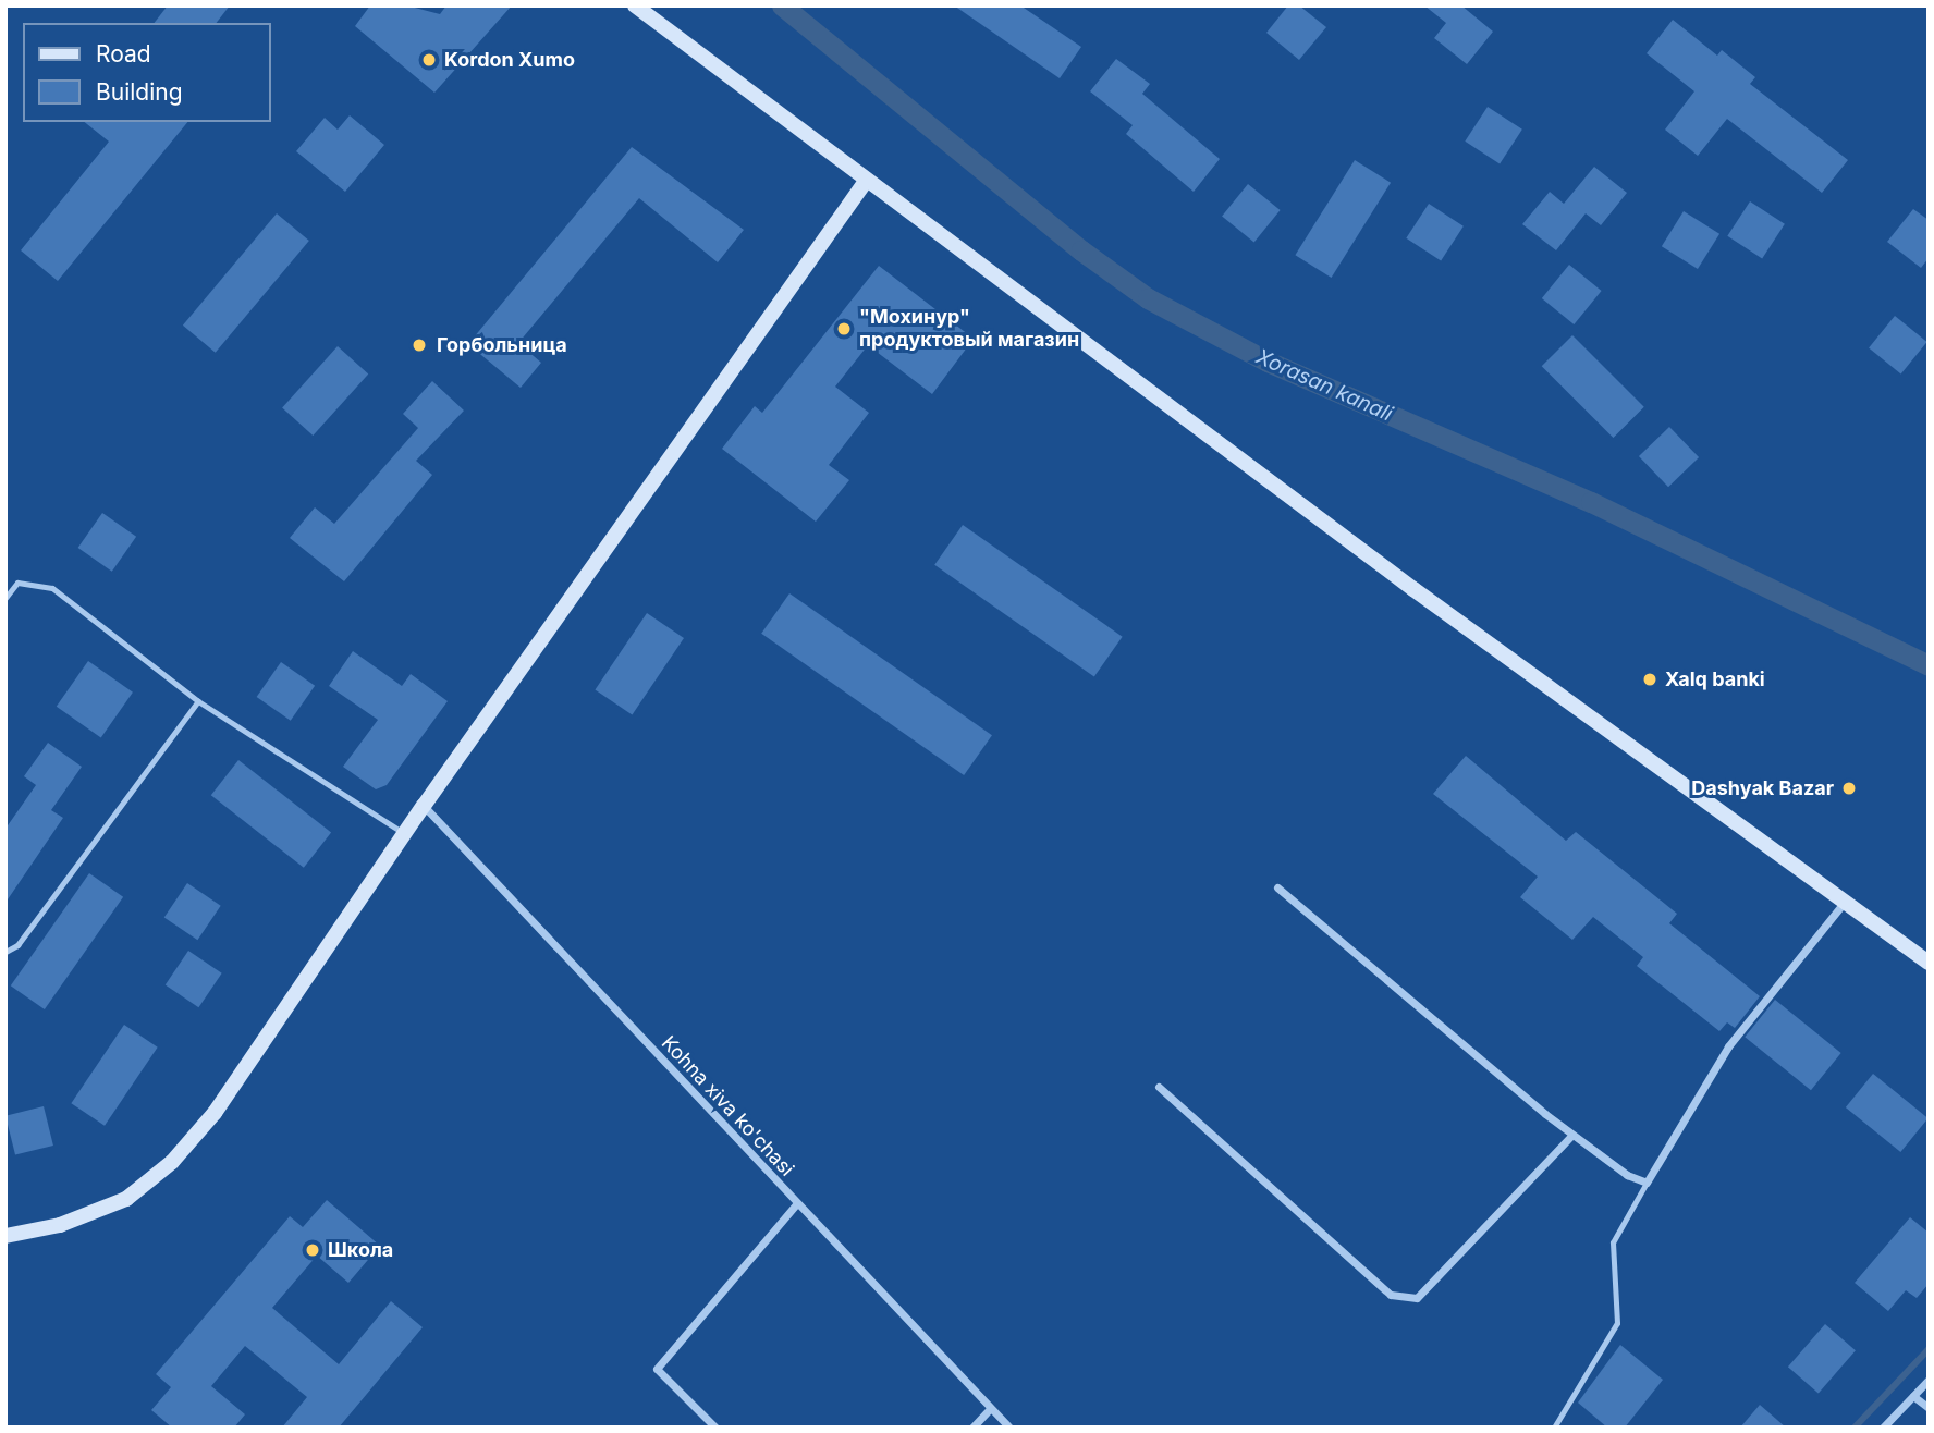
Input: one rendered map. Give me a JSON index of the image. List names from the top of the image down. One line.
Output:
{"streets":{"street":["Kohna xiva ko'chasi"]},"water":["Xorasan kanali"],"places":["Kordon Xumo","\"Мохинур\" продуктовый магазин","Горбольница","Xalq banki","Dashyak Bazar","Школа"],"legend":["Road","Building"]}
